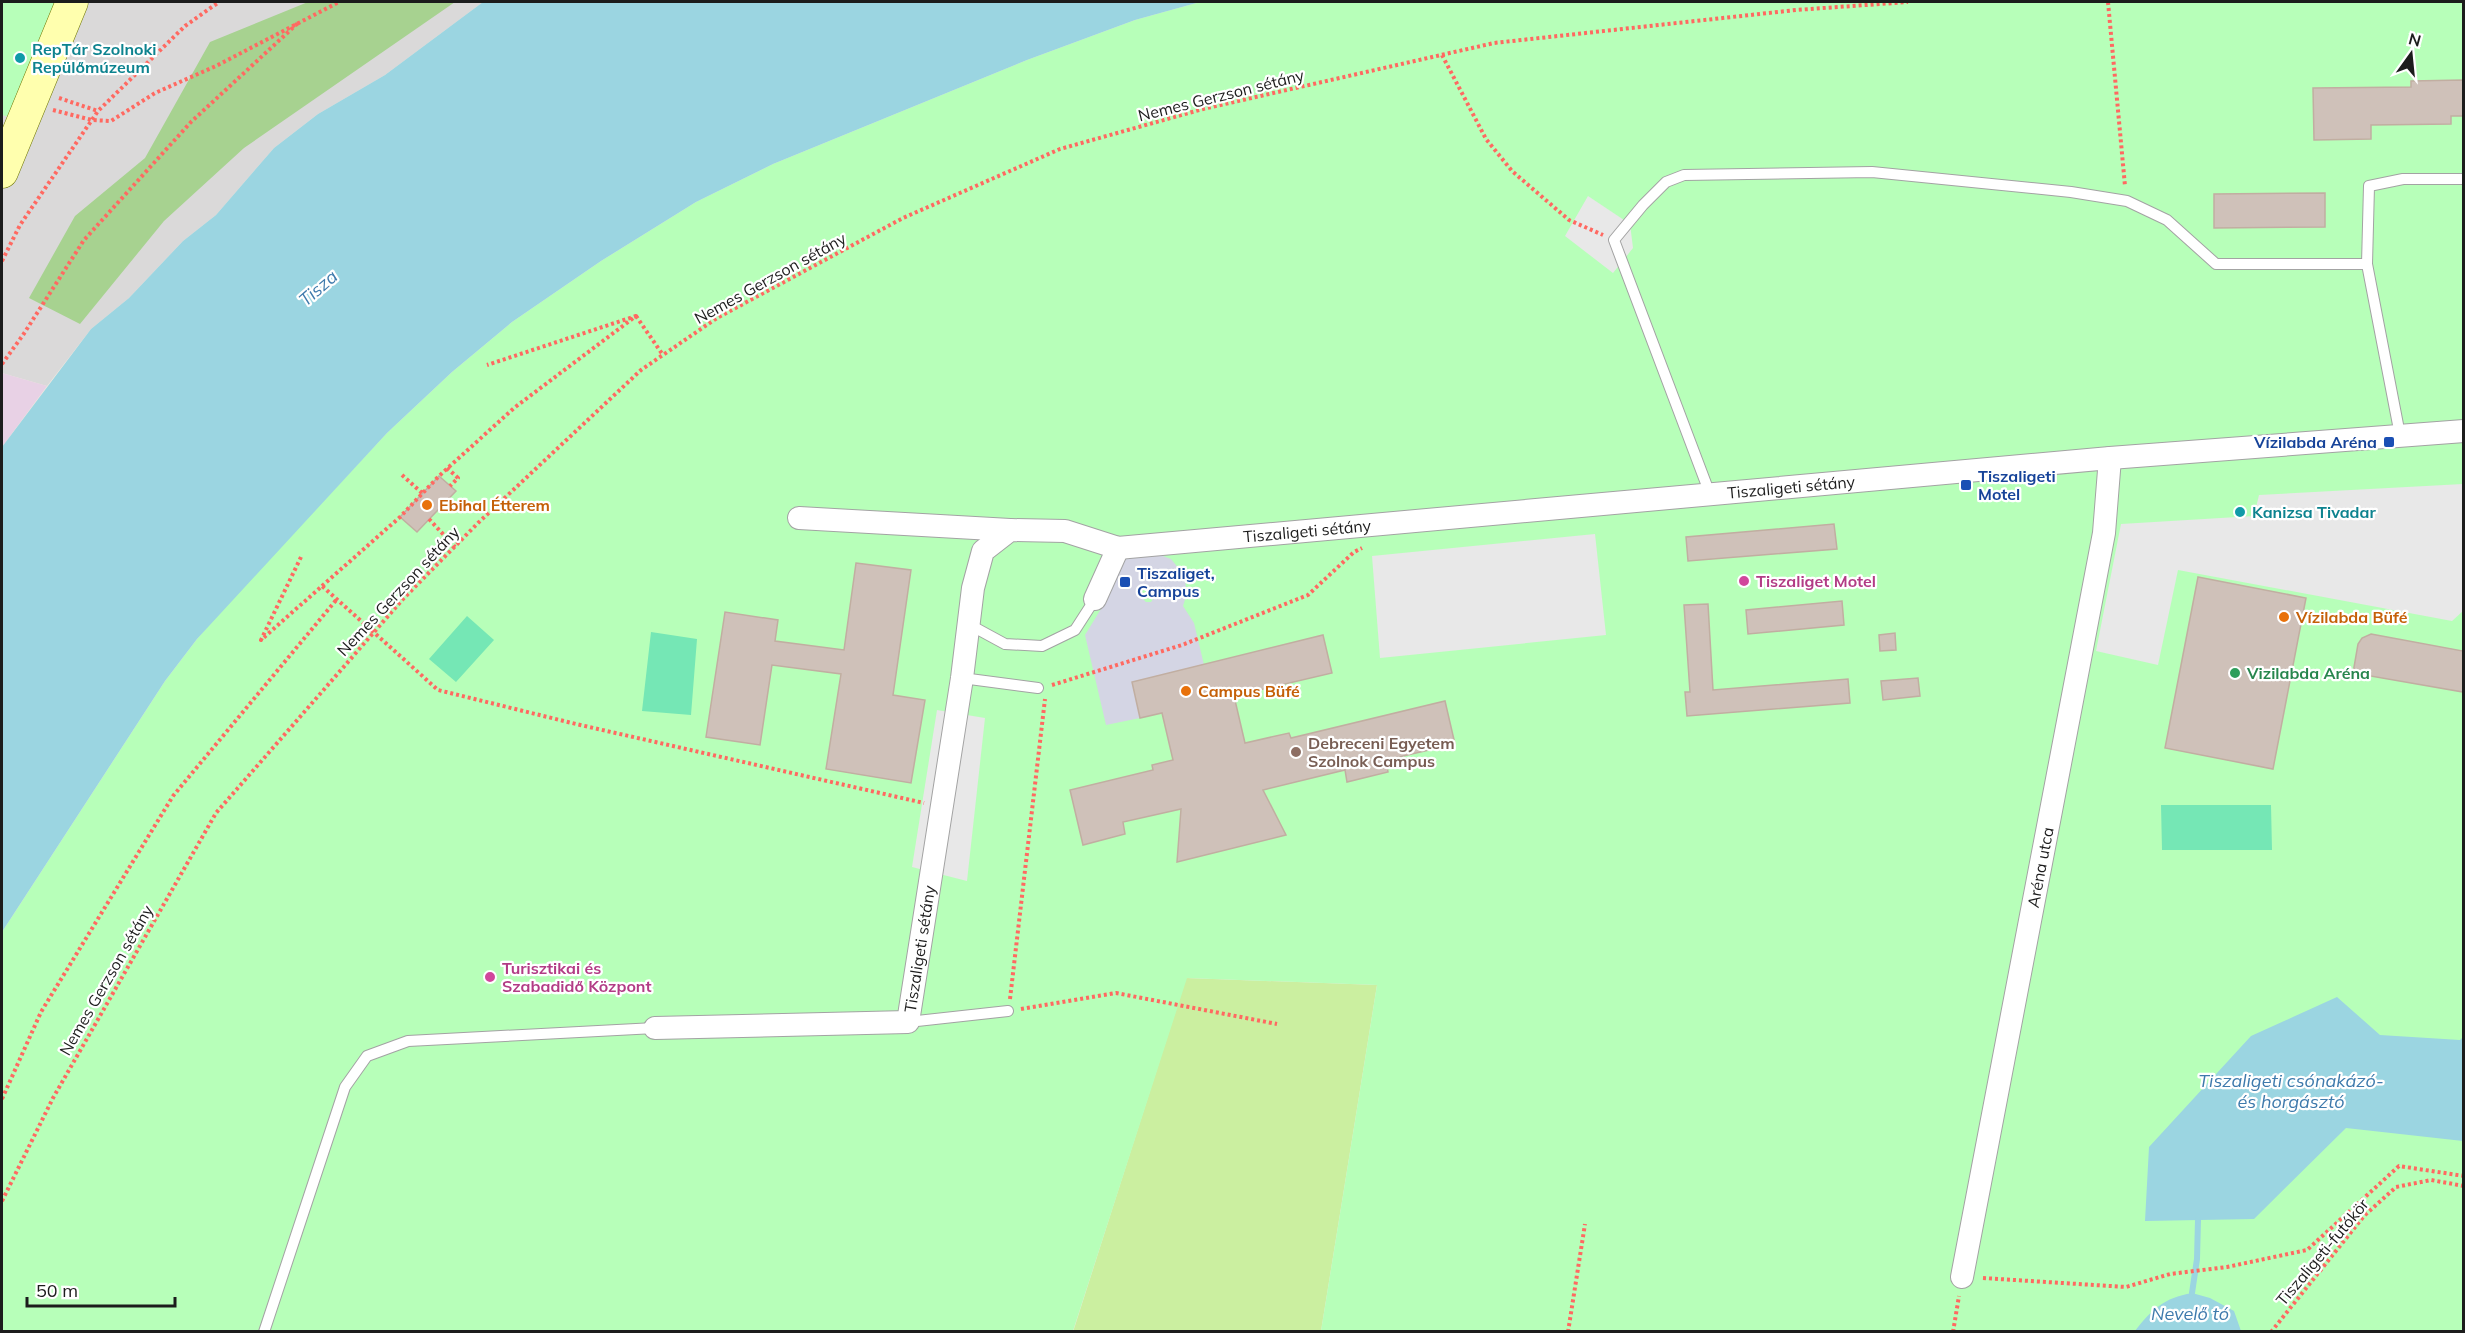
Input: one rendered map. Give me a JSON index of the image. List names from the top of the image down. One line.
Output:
{"streets":{"street":["Tiszaligeti sétány","Aréna utca"],"path":["Nemes Gerzson sétány","Tiszaligeti-futókör"]},"crossings":[["Tiszaligeti sétány","Aréna utca"]],"water":["Tisza","Tiszaligeti csónakázó- és horgásztó","Nevelő tó"],"places":{"other":["RepTár Szolnoki Repülőmúzeum","Ebihal Étterem","Kanizsa Tivadar","Tiszaliget Motel","Vízilabda Büfé","Vizilabda Aréna","Campus Büfé","Debreceni Egyetem Szolnok Campus","Turisztikai és Szabadidő Központ"],"transit":["Vízilabda Aréna","Tiszaligeti Motel","Tiszaliget, Campus"]},"scale_bar":"50 m","north":"top"}
